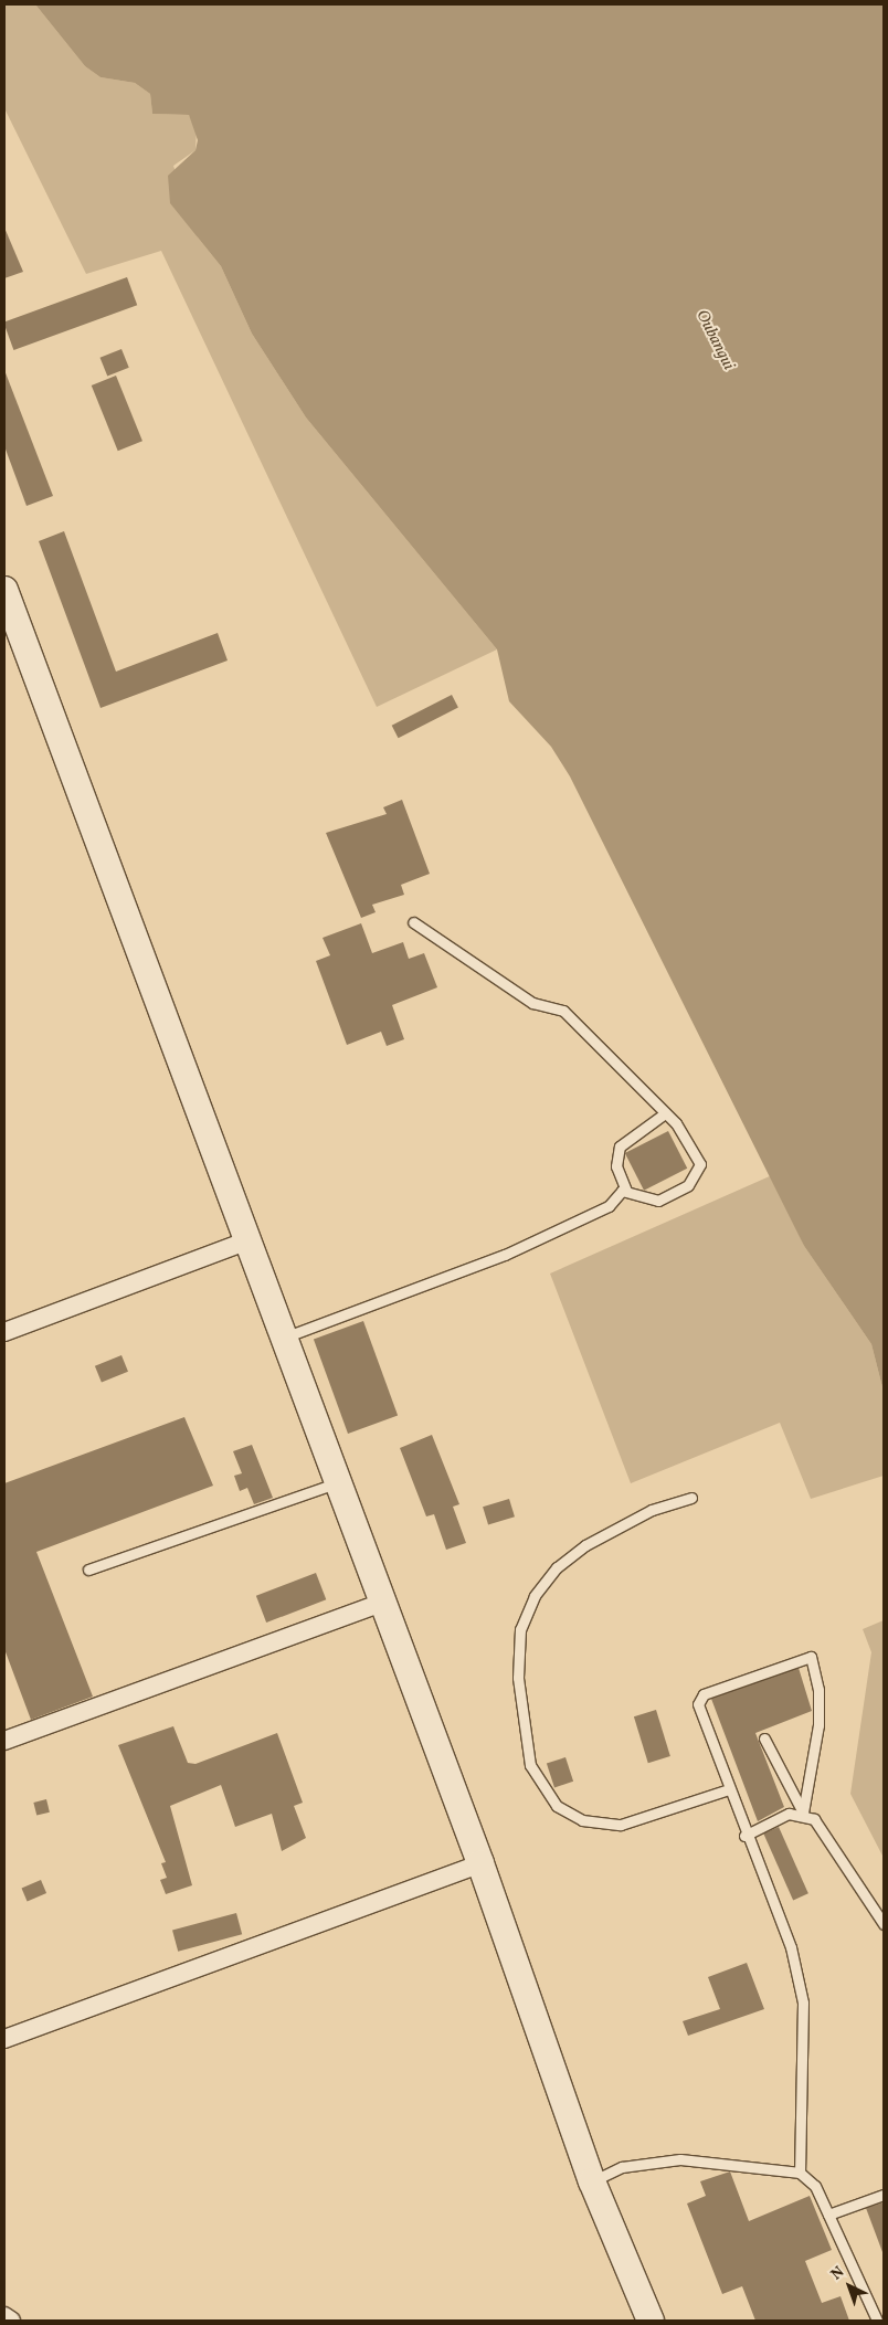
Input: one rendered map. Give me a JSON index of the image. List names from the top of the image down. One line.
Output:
{"water":["Oubangui"],"north":"top left"}
